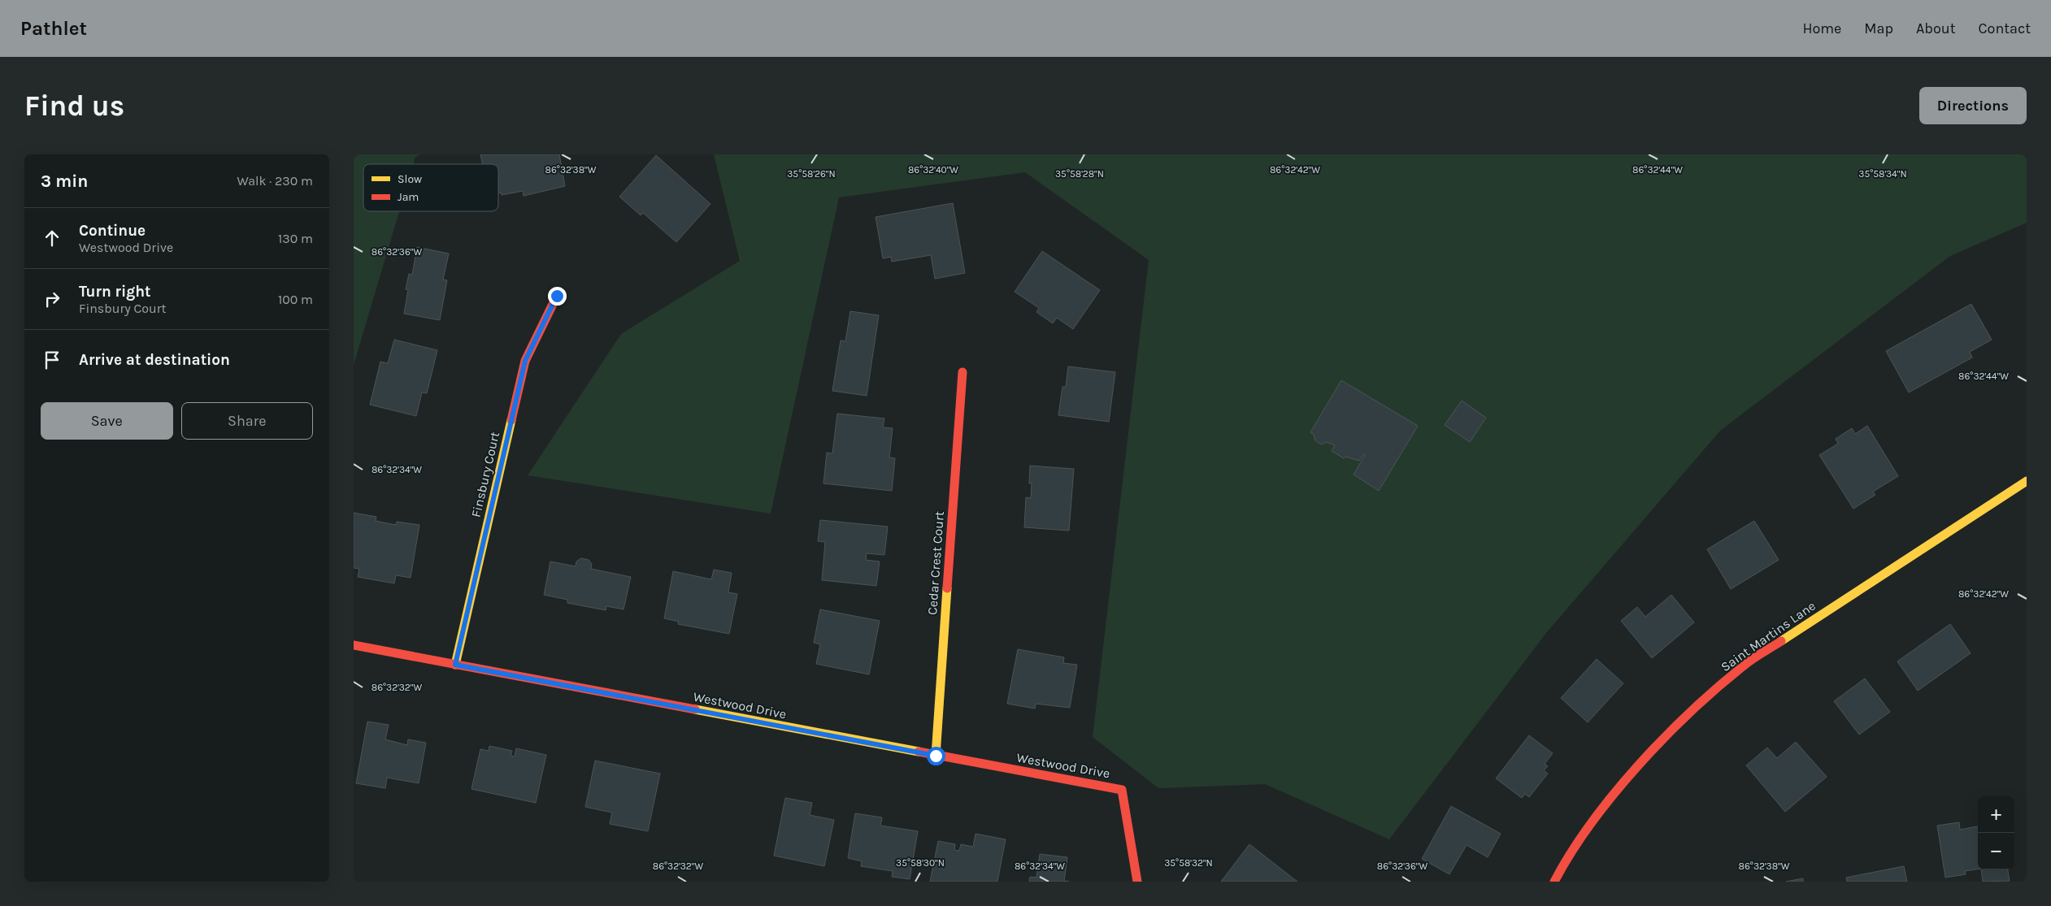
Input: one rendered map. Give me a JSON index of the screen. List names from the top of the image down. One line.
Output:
{"streets":{"street":["Finsbury Court","Cedar Crest Court","Saint Martins Lane","Westwood Drive"]},"crossings":[["Finsbury Court","Westwood Drive"],["Cedar Crest Court","Westwood Drive"]],"legend":["Slow","Jam"],"page":{"header":"Pathlet","nav":["Home","Map","About","Contact"],"buttons":["Directions",["Save","Share"]],"title":"Find us","heading":["3 min","Walk · 230 m"],"list":[["Continue","Westwood Drive","130 m"],["Turn right","Finsbury Court","100 m"],"Arrive at destination"],"map_buttons":["+","−"]},"coordinates":["86°32'38\"W","86°32'42\"W","86°32'40\"W","86°32'44\"W","35°58'26\"N","35°58'28\"N","35°58'34\"N","86°32'36\"W","86°32'34\"W","86°32'32\"W","35°58'30\"N","35°58'32\"N"]}
